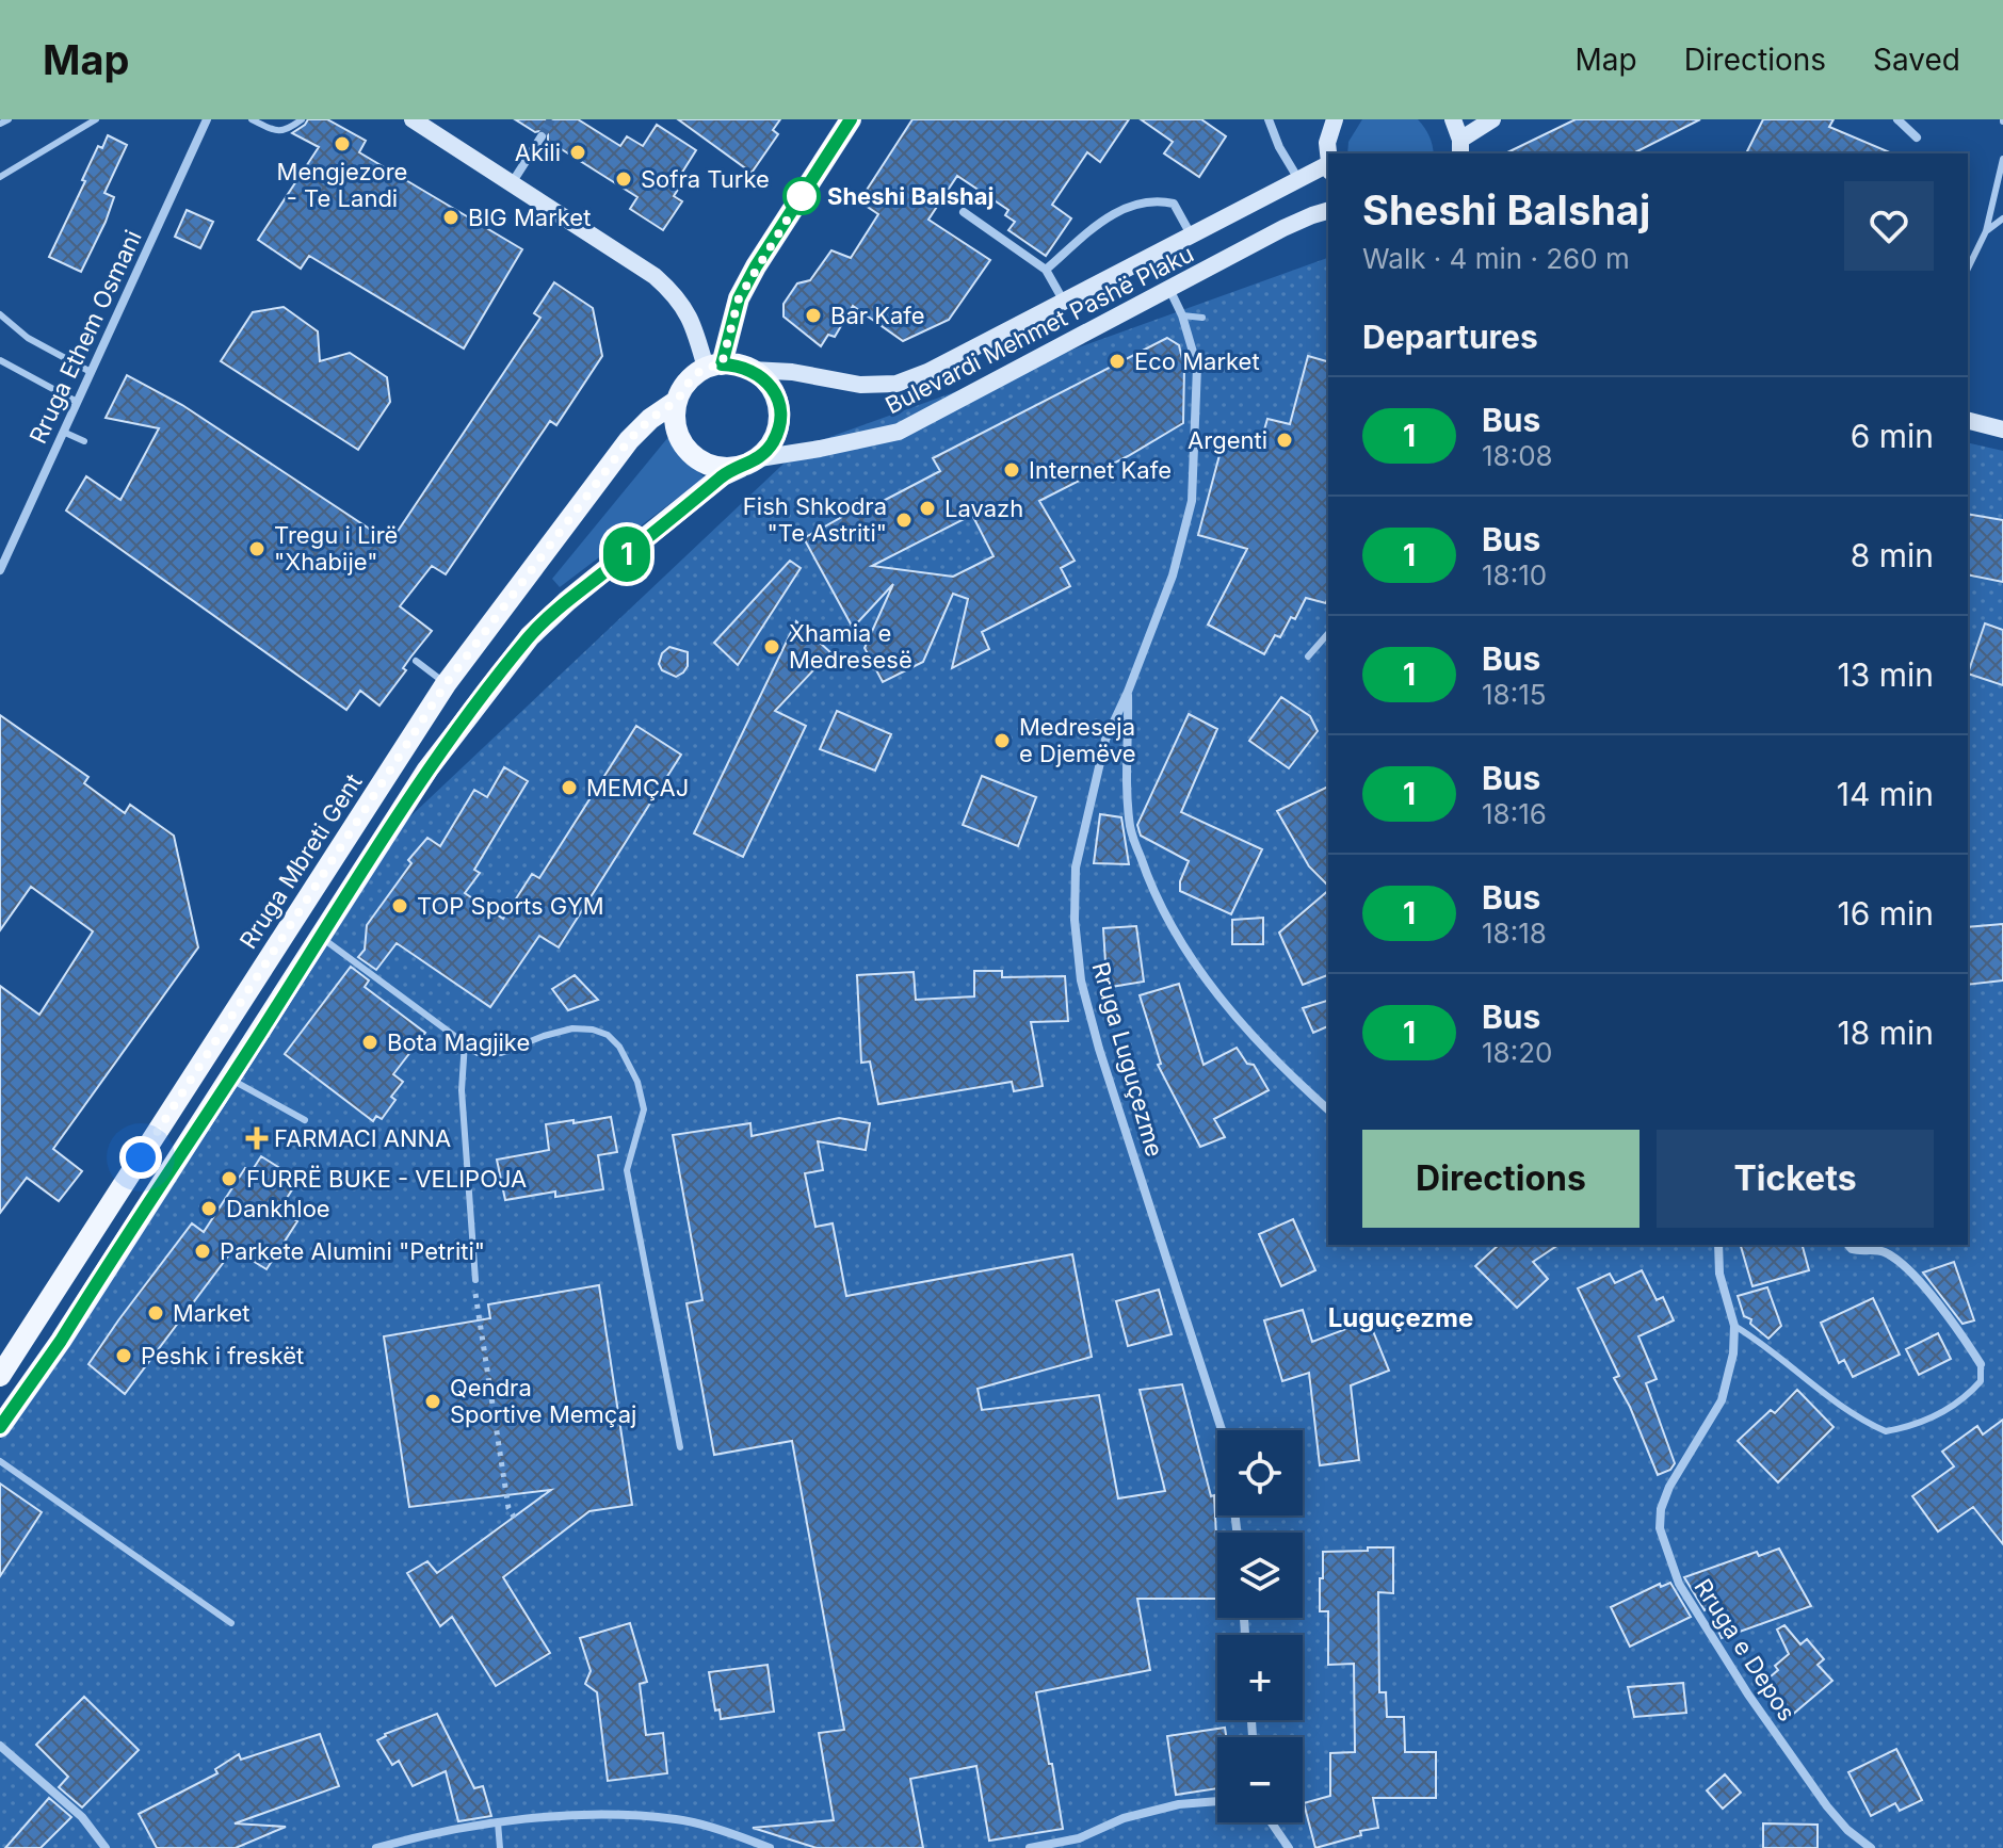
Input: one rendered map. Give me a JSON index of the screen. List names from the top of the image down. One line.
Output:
{"streets":{"main road":["Bulevardi Mehmet Pashë Plaku","Rruga Mbreti Gent"],"street":["Rruga Ethem Osmani","Rruga Luguçezme","Rruga e Depos"]},"crossings":[["Bulevardi Mehmet Pashë Plaku","Rruga Mbreti Gent"],["Bulevardi Mehmet Pashë Plaku","Rruga Luguçezme"]],"districts":["Luguçezme"],"places":{"other":["Mengjezore - Te Landi","Akili","Sofra Turke","Sheshi Balshaj","BIG Market","Bar Kafe","Eco Market","Argenti","Internet Kafe","Lavazh","Fish Shkodra \"Te Astriti\"","Tregu i Lirë \"Xhabije\"","Xhamia e Medresesë","Medreseja e Djemëve","MEMÇAJ","TOP Sports GYM","Bota Magjike","FURRË BUKE - VELIPOJA","Dankhloe","Parkete Alumini \"Petriti\"","Market","Peshk i freskët","Qendra Sportive Memçaj"],"health":["FARMACI ANNA"]},"lines":["bus line 1"],"page":{"header":"Map","nav":["Map","Directions","Saved"],"on_map":"1","heading":[["Sheshi Balshaj","Walk · 4 min · 260 m"],"Departures"],"list":[{"mark":"1","name":"Bus","note":"18:08","value":"6 min"},{"mark":"1","name":"Bus","note":"18:10","value":"8 min"},{"mark":"1","name":"Bus","note":"18:15","value":"13 min"},{"mark":"1","name":"Bus","note":"18:16","value":"14 min"},{"mark":"1","name":"Bus","note":"18:18","value":"16 min"},{"mark":"1","name":"Bus","note":"18:20","value":"18 min"}],"buttons":["Directions","Tickets"],"map_buttons":["+","−"]}}
